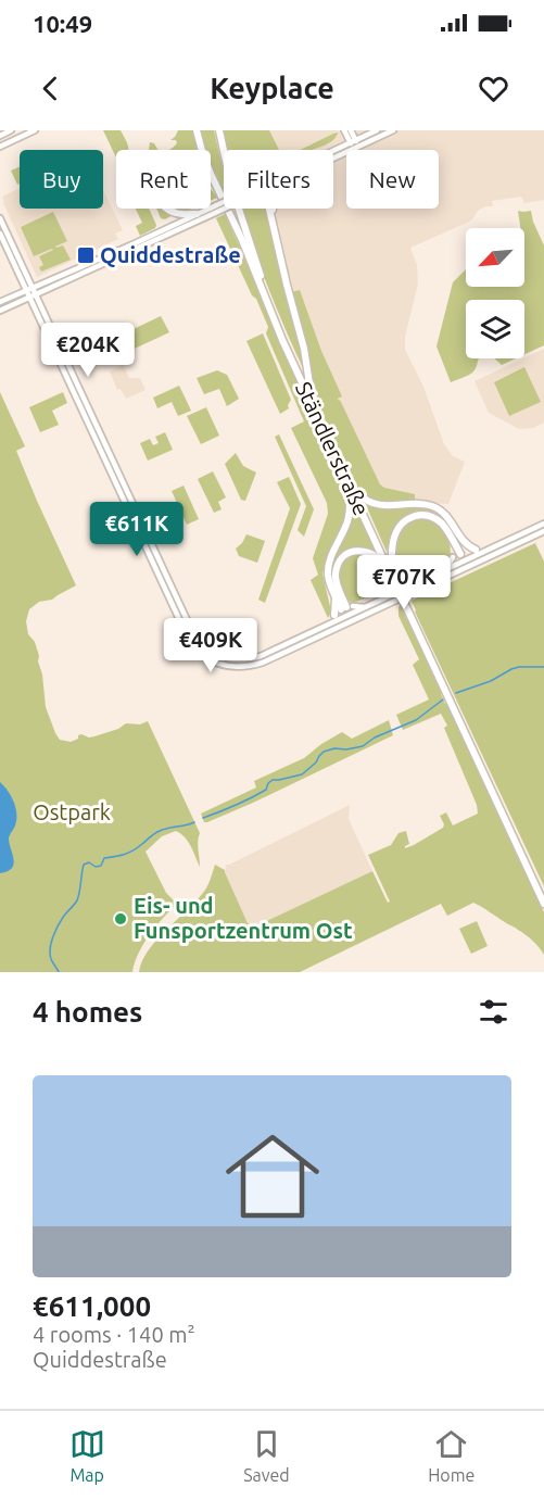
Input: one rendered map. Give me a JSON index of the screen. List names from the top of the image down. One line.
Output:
{"streets":{"highway":["Ständlerstraße"]},"parks":["Ostpark"],"places":{"transit":["Quiddestraße"],"other":["Eis- und Funsportzentrum Ost"]},"north":"bottom left","page":{"status":"10:49","header":"Keyplace","chip":["Buy","Rent","Filters","New"],"price":["€204K","€611K","€707K","€409K"],"heading":"4 homes","list":[{"name":"€611,000","note":"4 rooms · 140 m² · Quiddestraße"}],"tabs":["Map","Saved","Home"]}}
